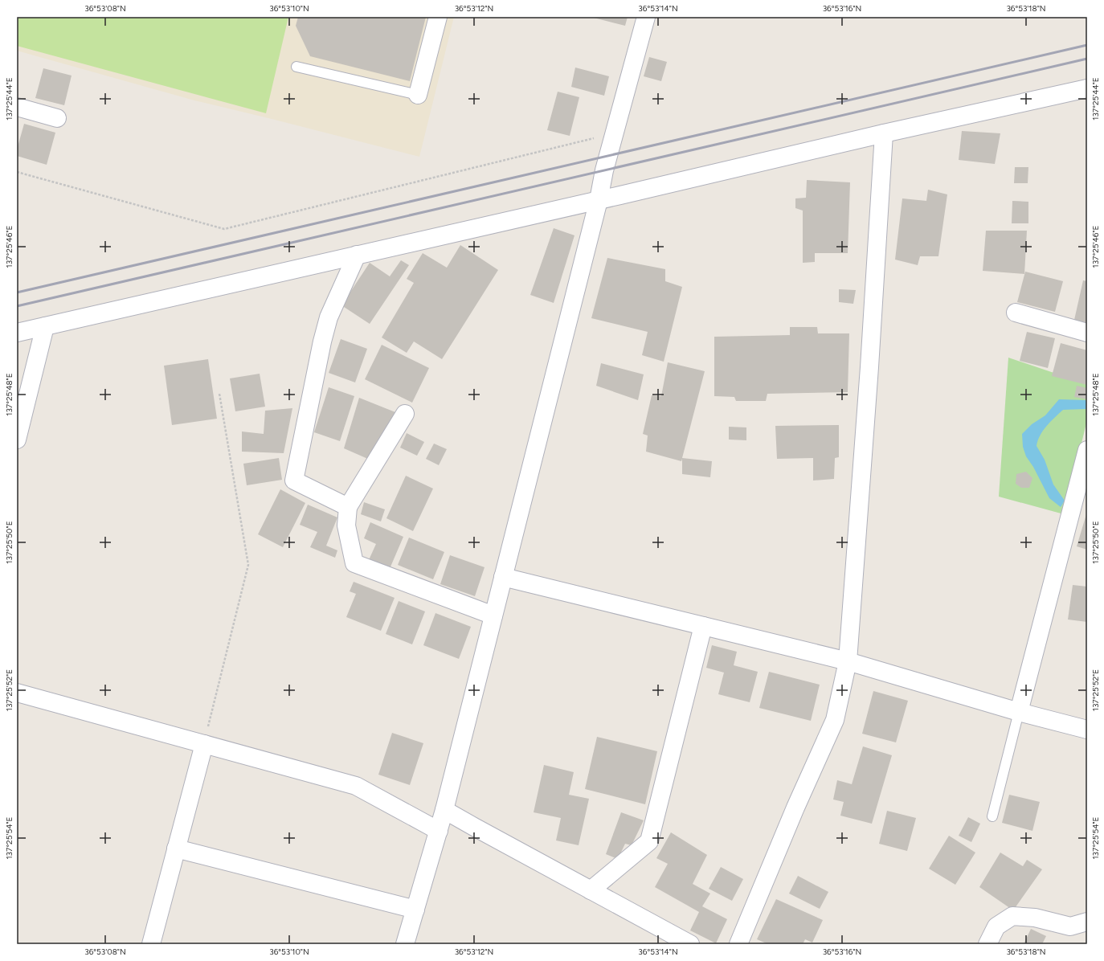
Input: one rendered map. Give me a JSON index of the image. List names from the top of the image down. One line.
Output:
{"coordinates":["36°53'08\"N","36°53'10\"N","36°53'12\"N","36°53'14\"N","36°53'16\"N","36°53'18\"N","137°25'44\"E","137°25'46\"E","137°25'48\"E","137°25'50\"E","137°25'52\"E","137°25'54\"E"]}
